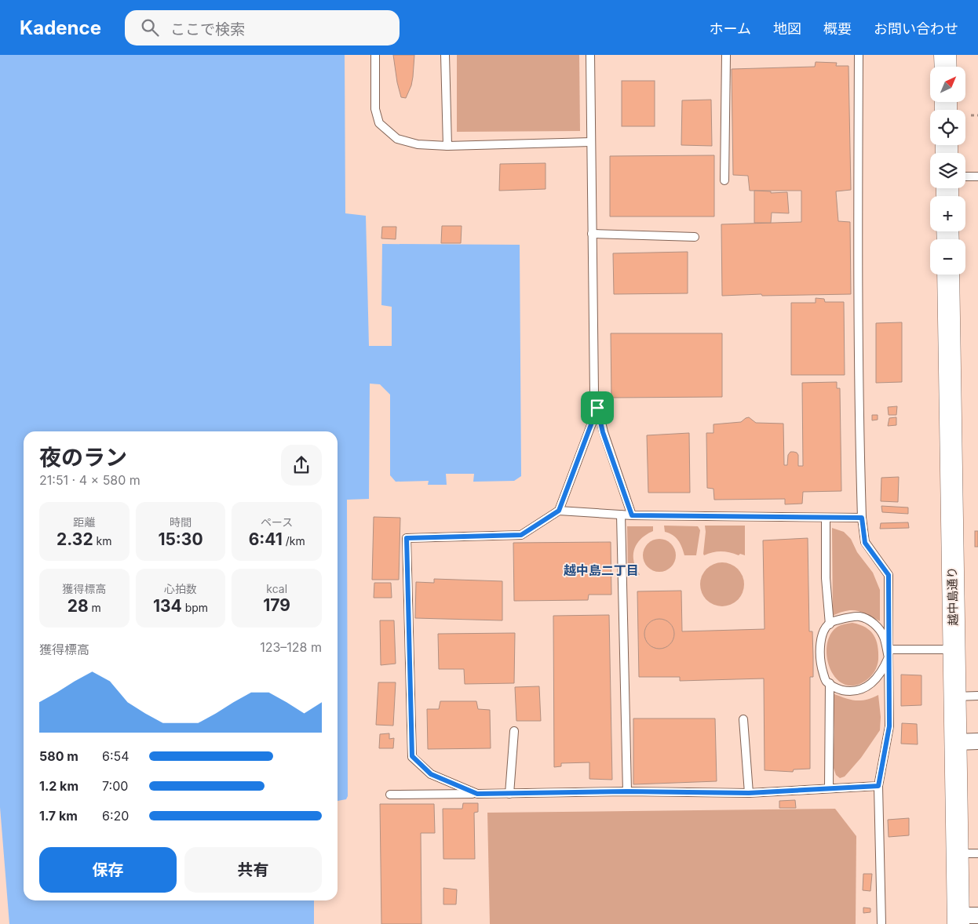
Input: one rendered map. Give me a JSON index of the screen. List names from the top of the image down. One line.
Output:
{"streets":{"street":["越中島通り"]},"districts":["越中島二丁目"],"north":"top right","page":{"header":"Kadence","search":"ここで検索","nav":["ホーム","地図","概要","お問い合わせ"],"map_buttons":["+","−"],"heading":["夜のラン","21:51 · 4 × 580 m"],"stats":[["距離","2.32 km"],["時間","15:30"],["ペース","6:41 /km"],["獲得標高","28 m"],["心拍数","134 bpm"],["kcal","179"]],"chart":["獲得標高","123–128 m"],"list":[{"name":"580 m","note":"6:54"},{"name":"1.2 km","note":"7:00"},{"name":"1.7 km","note":"6:20"}],"buttons":["保存","共有"]}}
